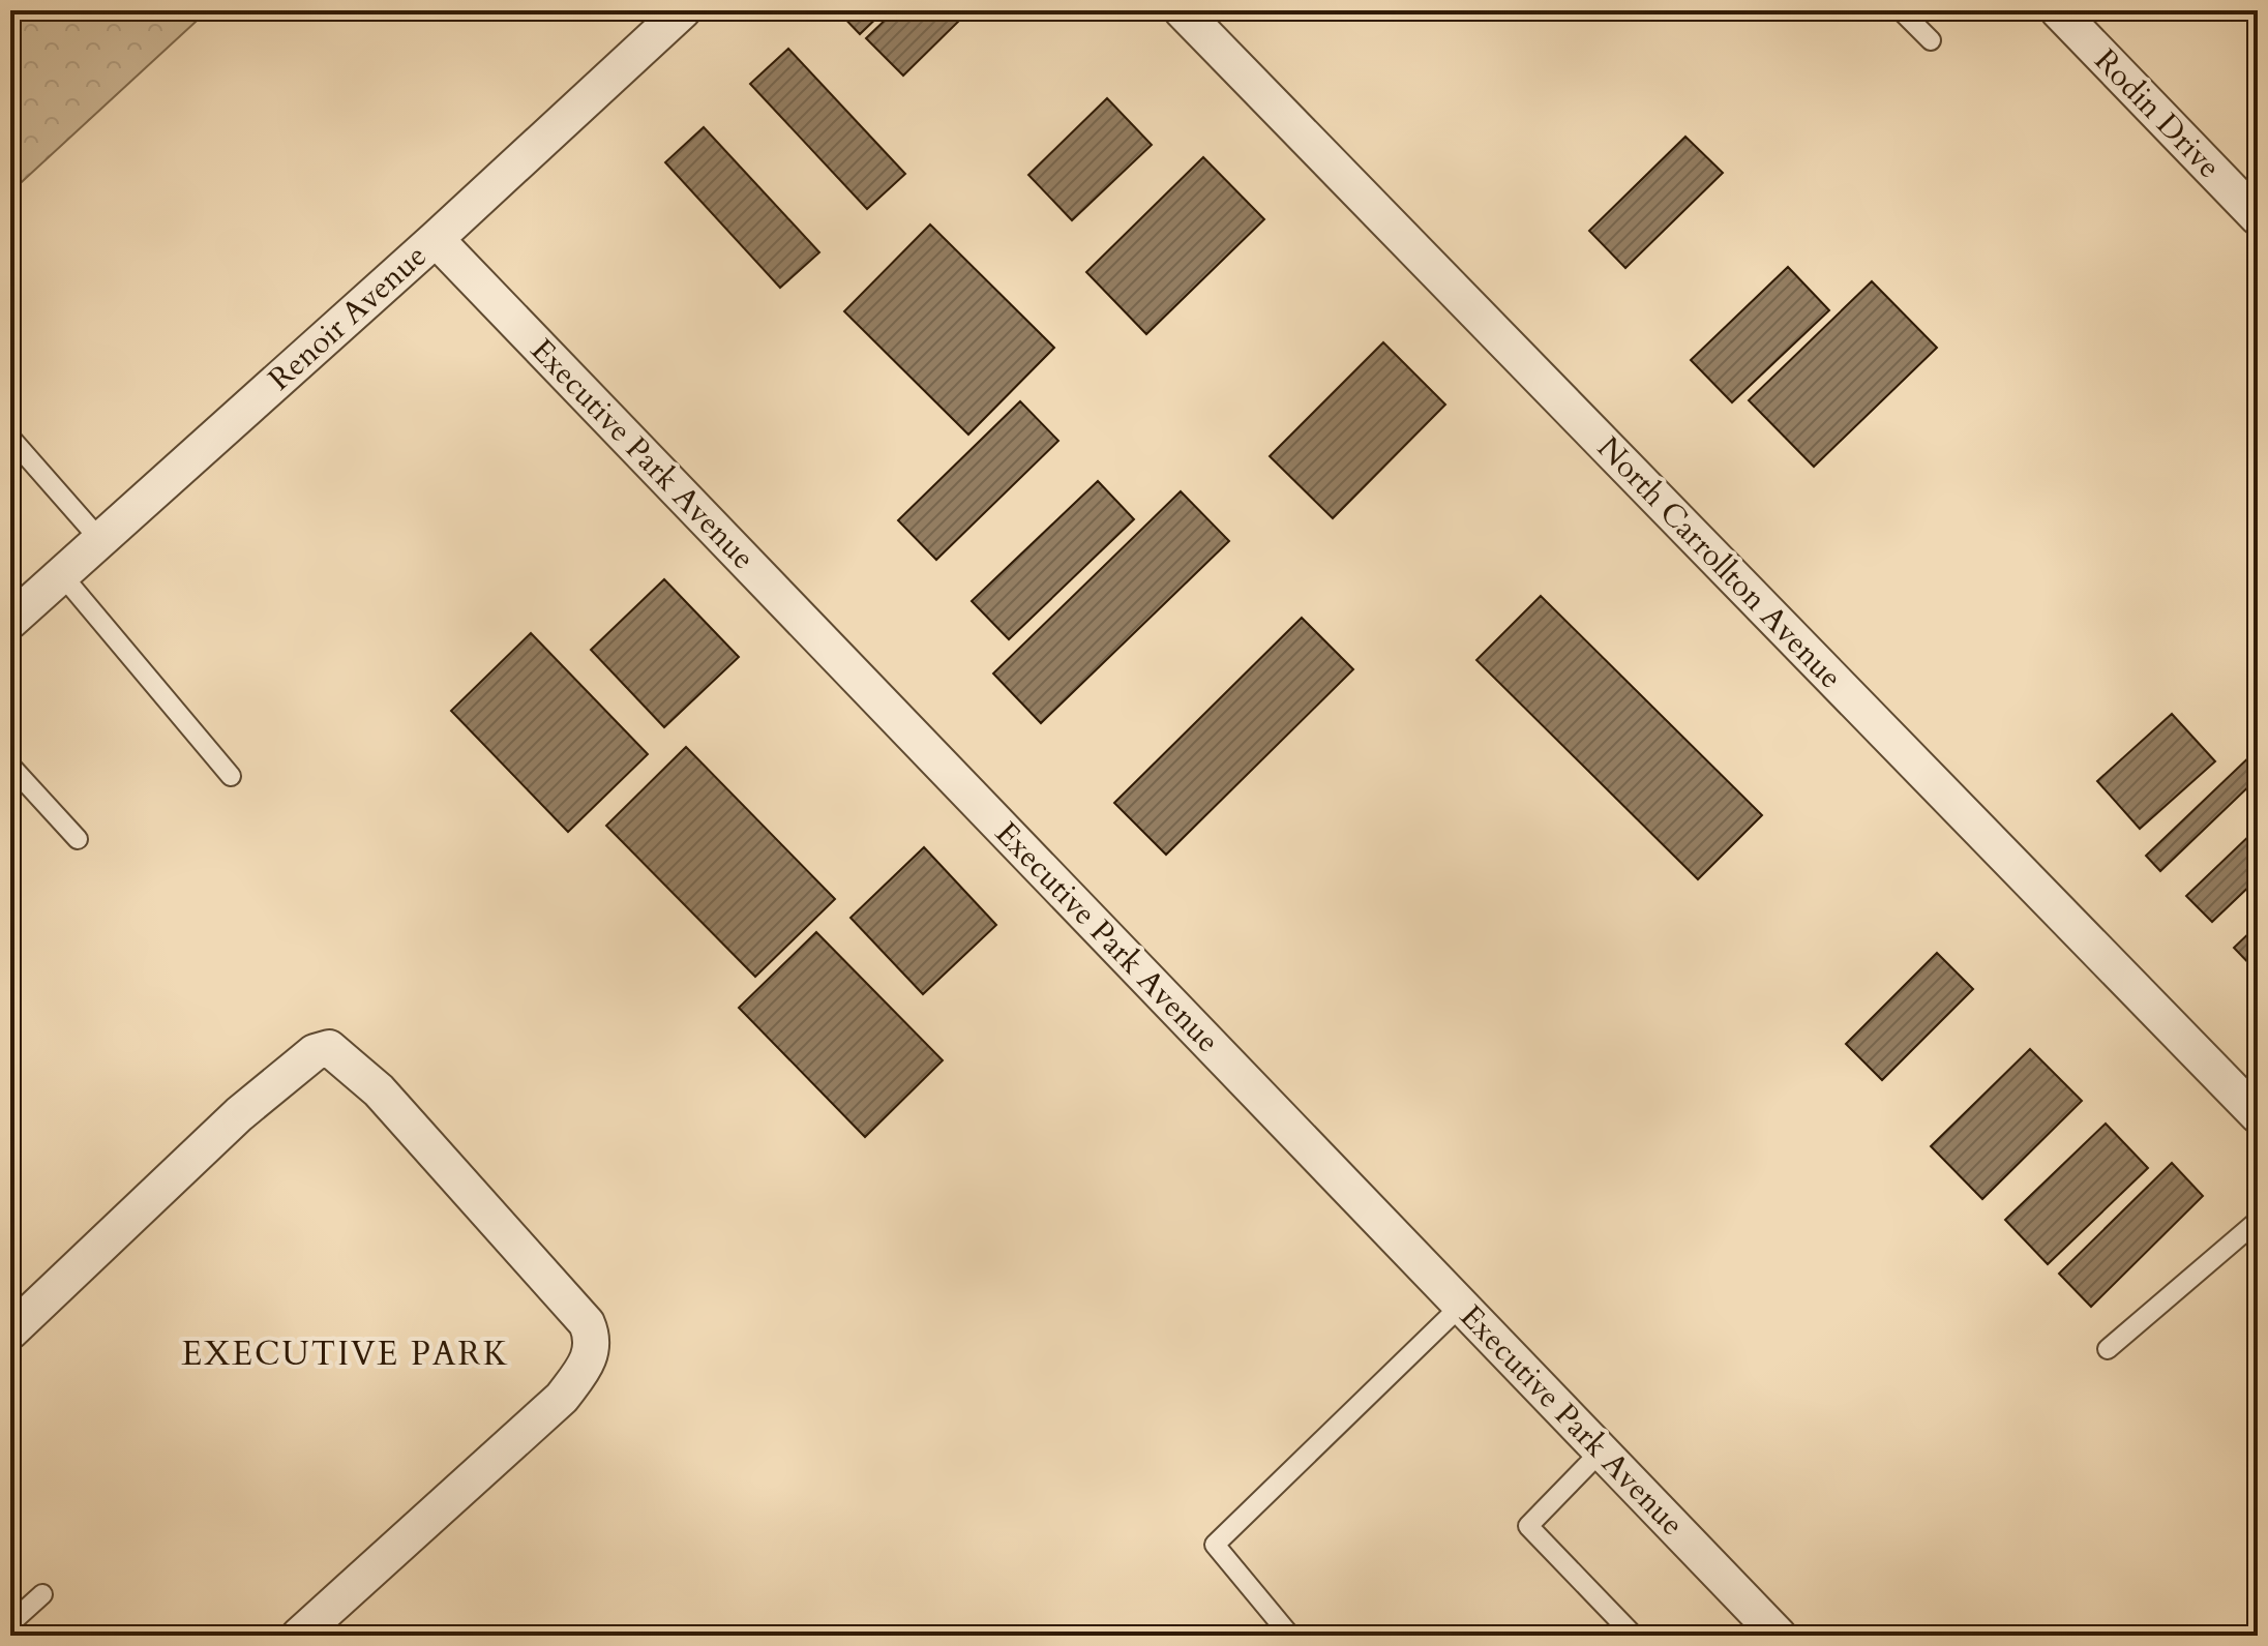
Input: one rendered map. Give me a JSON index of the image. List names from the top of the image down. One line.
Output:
{"streets":{"street":["Rodin Drive","Renoir Avenue","Executive Park Avenue","North Carrollton Avenue"]},"crossings":[["Renoir Avenue","Executive Park Avenue"]],"districts":["EXECUTIVE PARK"]}
